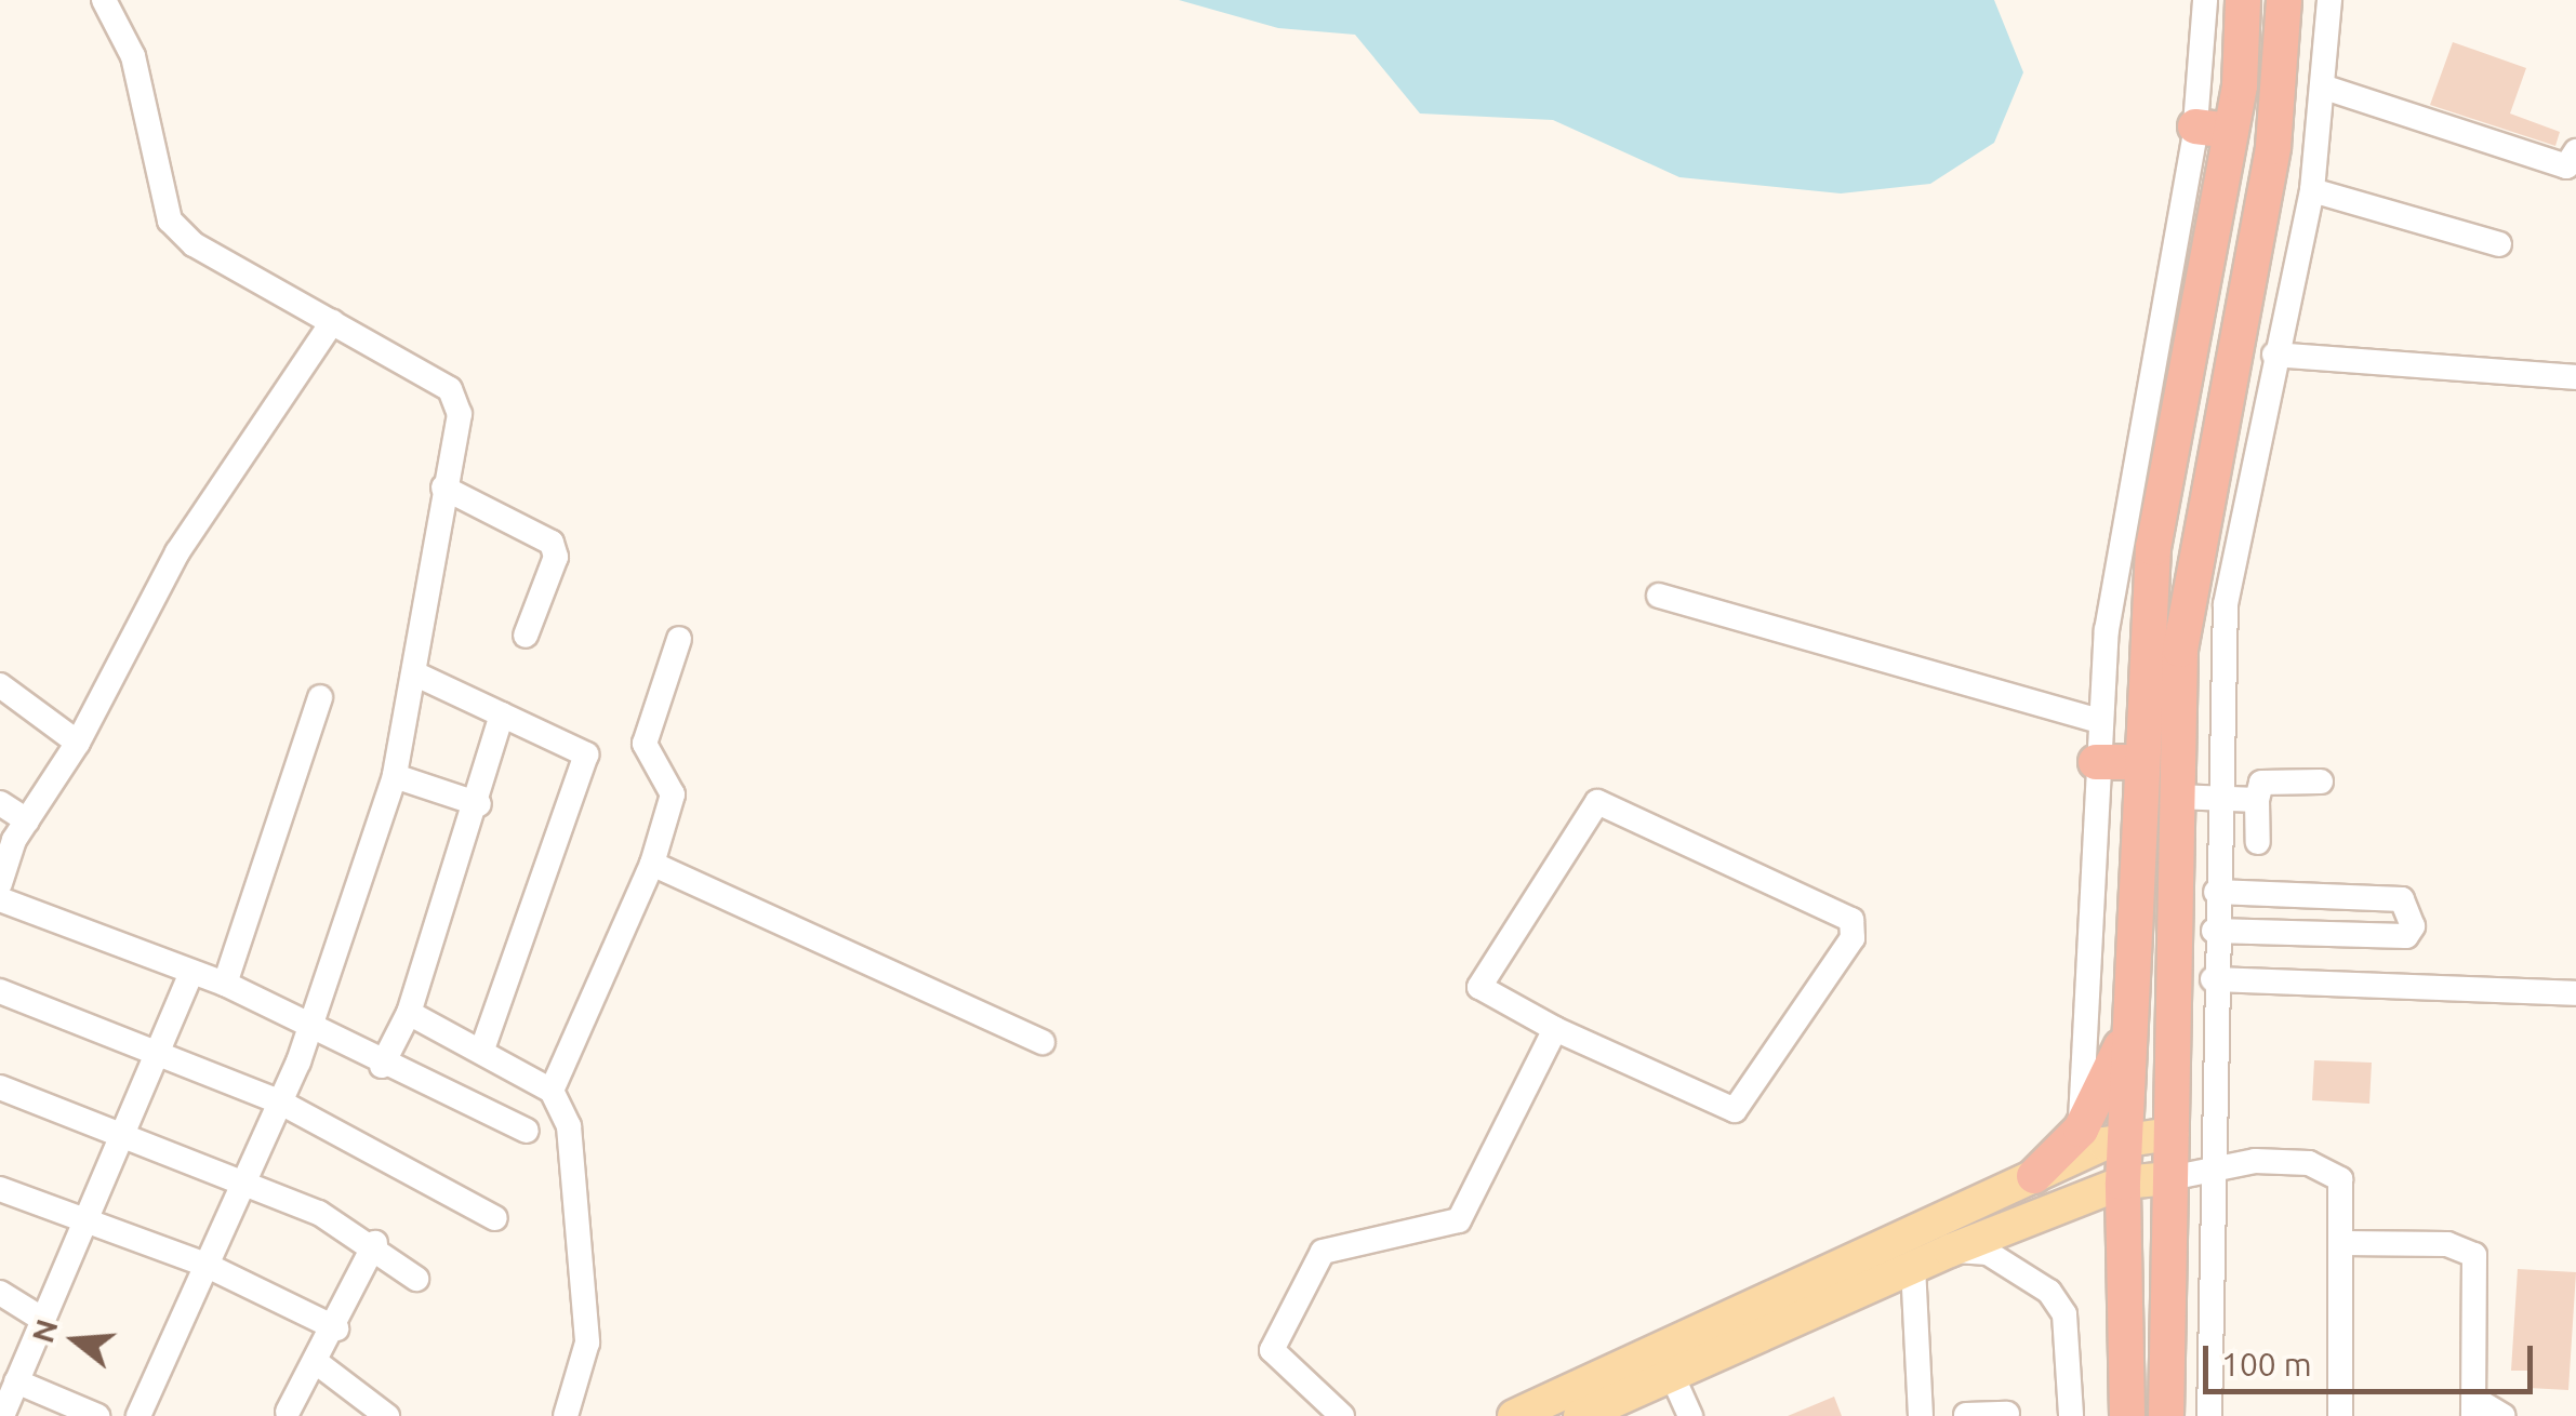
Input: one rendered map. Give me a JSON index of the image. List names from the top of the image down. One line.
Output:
{"scale_bar":"100 m","north":"left"}
